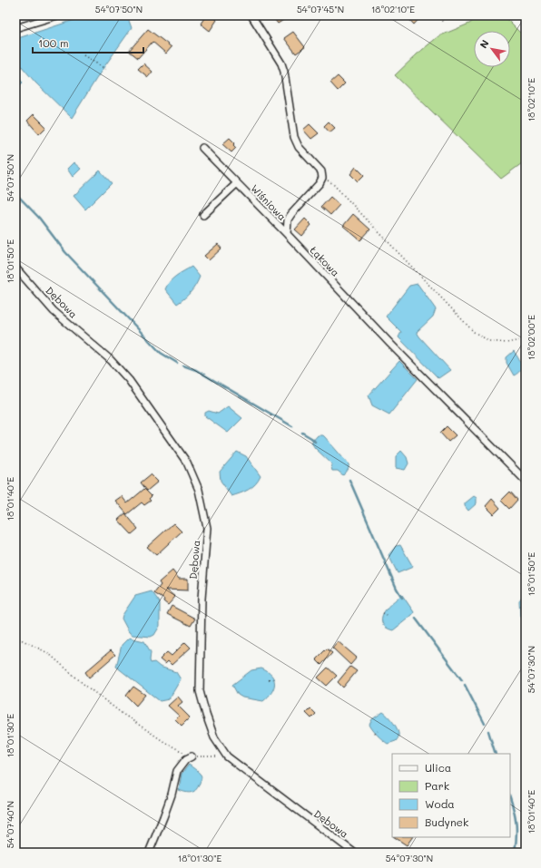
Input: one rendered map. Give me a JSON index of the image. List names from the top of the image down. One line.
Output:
{"streets":{"street":["Wiśniowa","Łąkowa","Dębowa"]},"crossings":[["Wiśniowa","Łąkowa"]],"legend":["Ulica","Park","Woda","Budynek"],"scale_bar":"100 m","north":"top left","coordinates":["54°07'50\"N","54°07'45\"N","18°02'10\"E","18°01'50\"E","18°02'00\"E","18°01'40\"E","54°07'30\"N","18°01'30\"E","54°07'40\"N"]}
